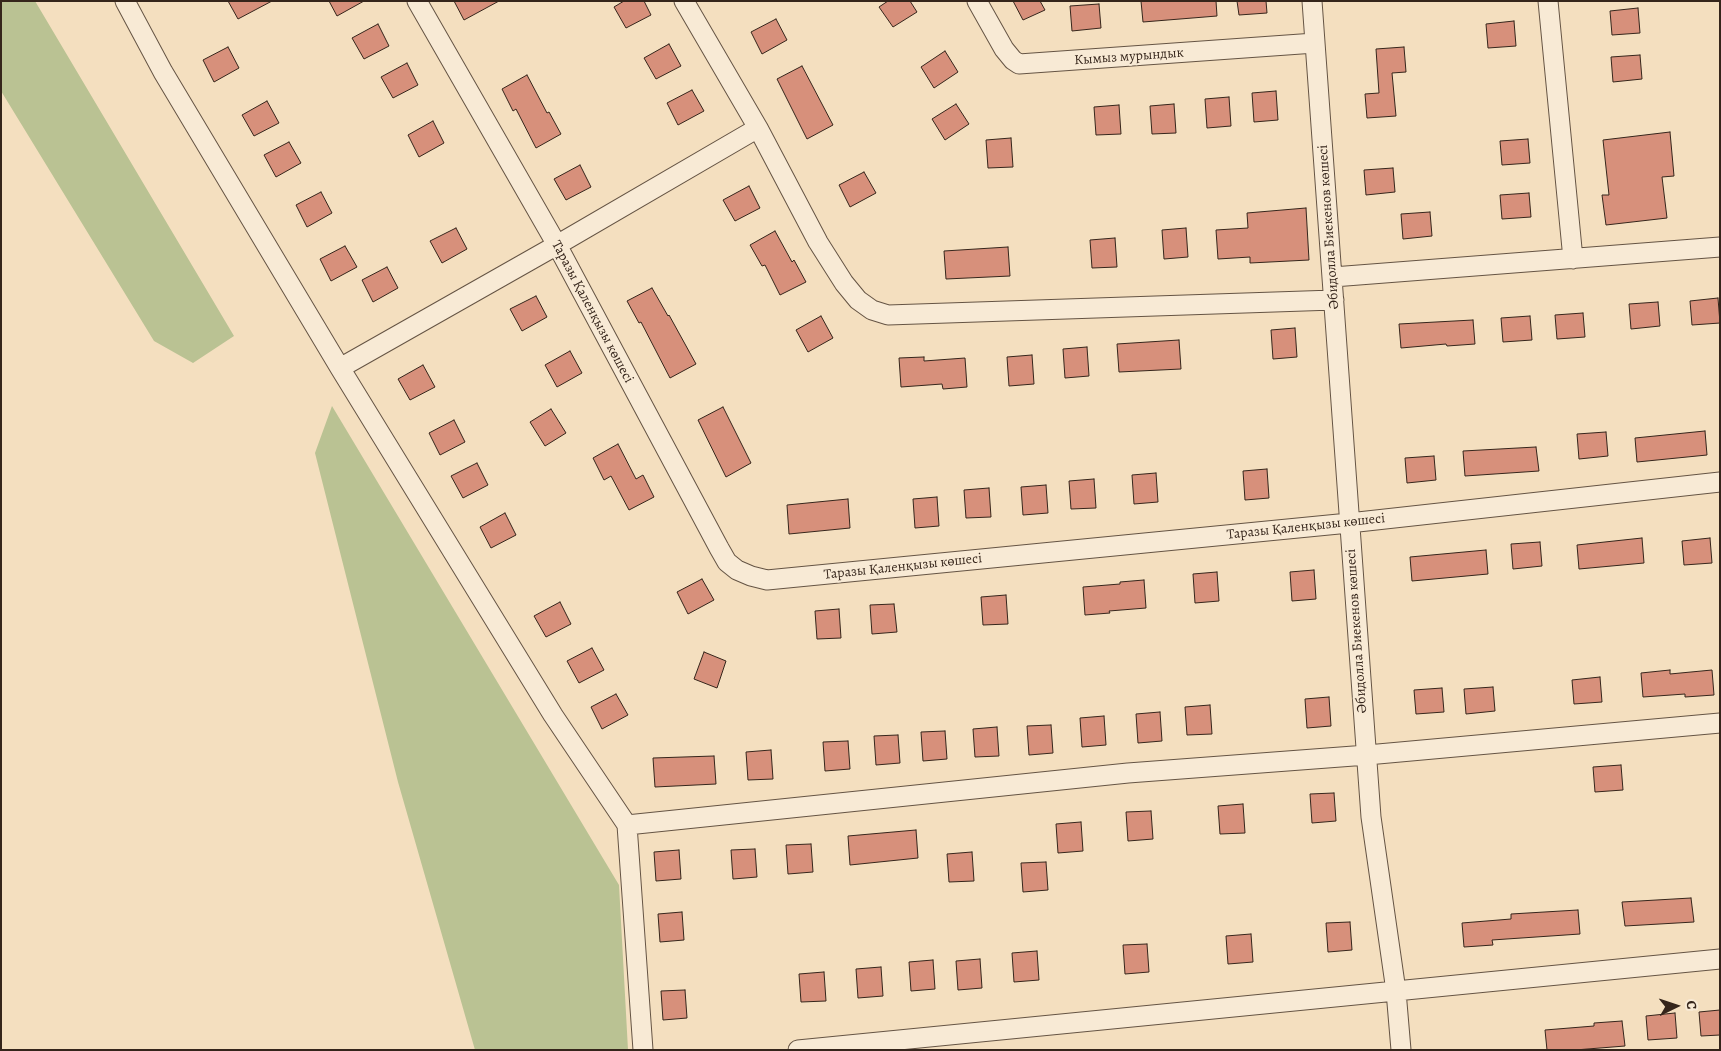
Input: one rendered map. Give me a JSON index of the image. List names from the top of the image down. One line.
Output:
{"streets":{"street":["Кымыз мурындык","Әбидолла Биекенов көшесі","Таразы Қаленқызы көшесі"]},"crossings":[["Кымыз мурындык","Әбидолла Биекенов көшесі"],["Әбидолла Биекенов көшесі","Таразы Қаленқызы көшесі"]],"north":"right"}
